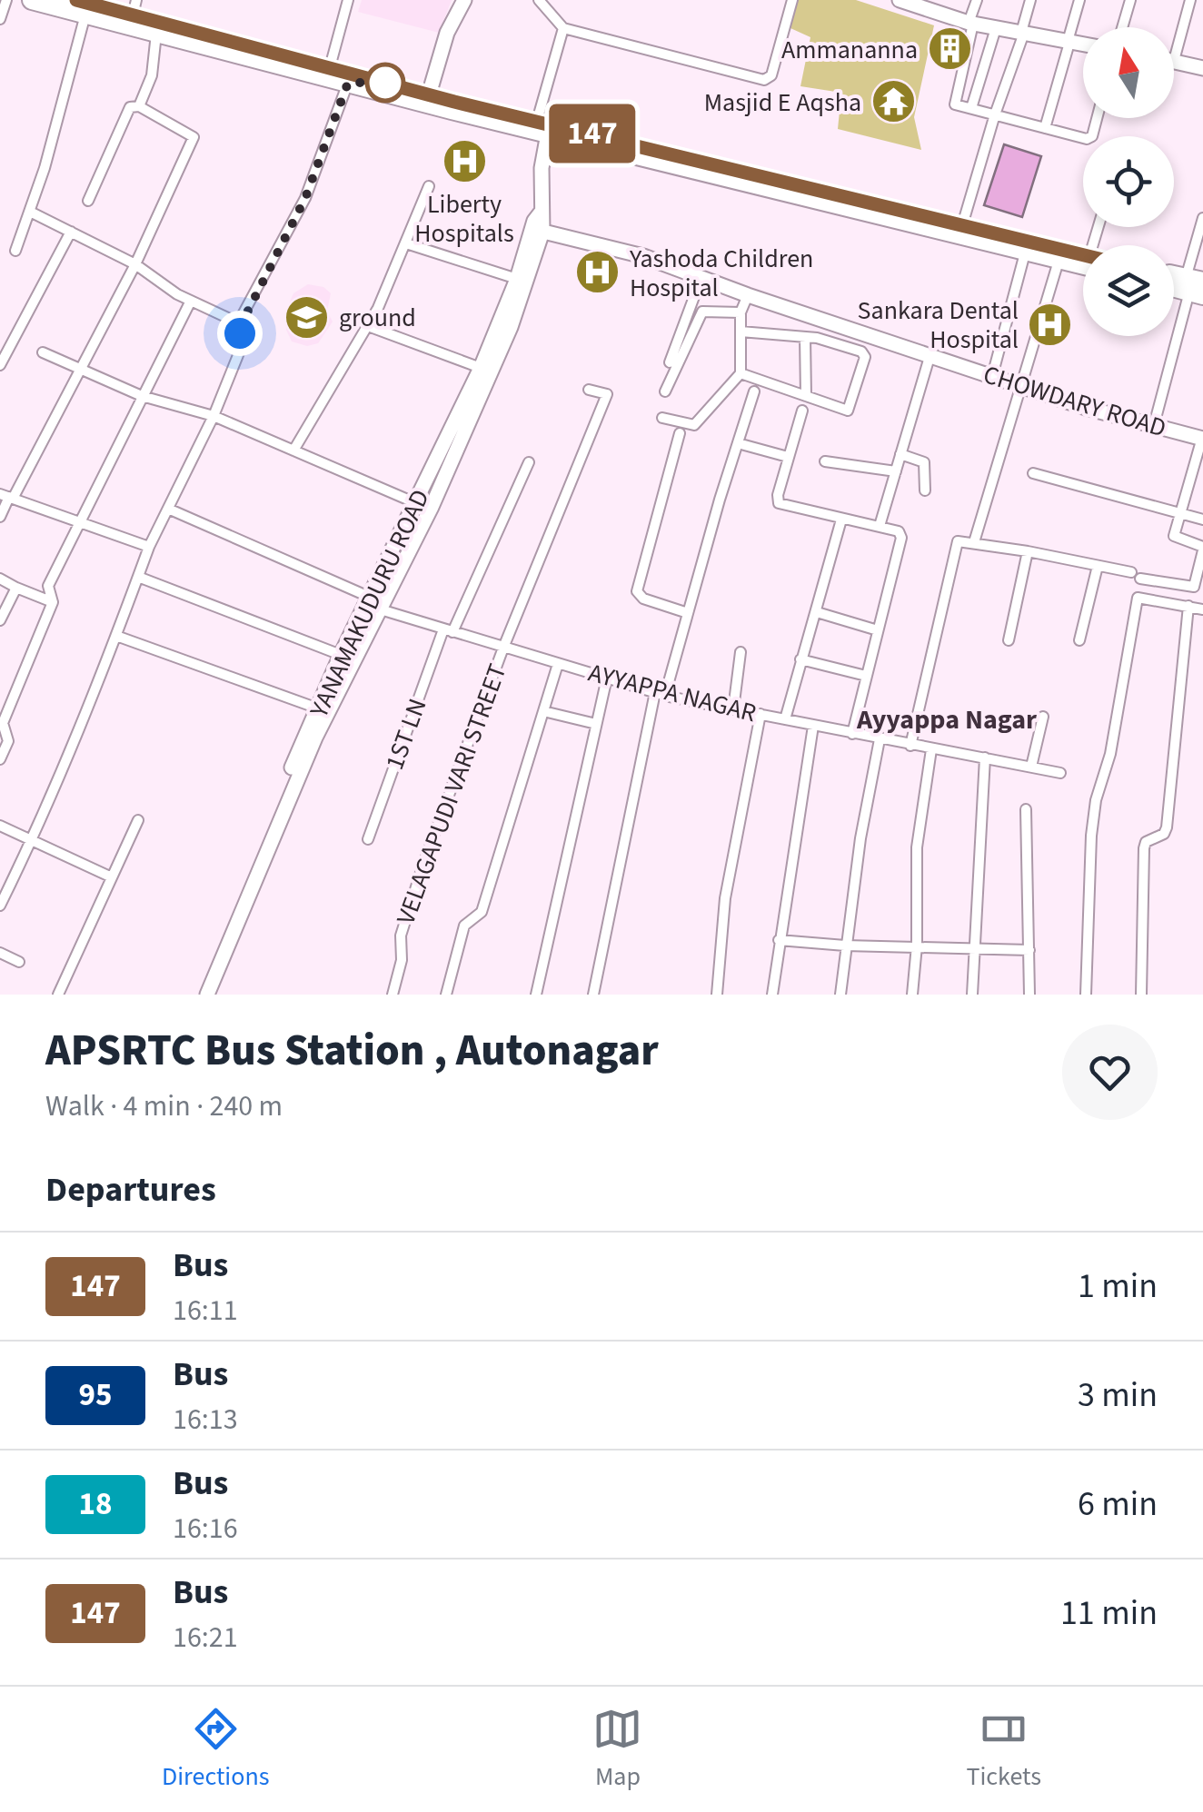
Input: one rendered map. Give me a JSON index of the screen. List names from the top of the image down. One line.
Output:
{"streets":{"street":["CHOWDARY ROAD","YANAMAKUDURU ROAD","AYYAPPA NAGAR","1ST LN","VELAGAPUDI VARI STREET"]},"crossings":[["CHOWDARY ROAD","YANAMAKUDURU ROAD"],["YANAMAKUDURU ROAD","AYYAPPA NAGAR"],["AYYAPPA NAGAR","1ST LN"],["AYYAPPA NAGAR","VELAGAPUDI VARI STREET"]],"districts":["Ayyappa Nagar"],"places":{"building":["Ammananna"],"temple":["Masjid E Aqsha"],"hospital":["Liberty Hospitals","Yashoda Children Hospital","Sankara Dental Hospital"],"school or university":["ground"]},"lines":["bus line 147"],"north":"top","page":{"on_map":"147","heading":[["APSRTC Bus Station , Autonagar","Walk · 4 min · 240 m"],"Departures"],"list":[{"mark":"147","name":"Bus","note":"16:11","value":"1 min"},{"mark":"95","name":"Bus","note":"16:13","value":"3 min"},{"mark":"18","name":"Bus","note":"16:16","value":"6 min"},{"mark":"147","name":"Bus","note":"16:21","value":"11 min"}],"tabs":["Directions","Map","Tickets"]}}
